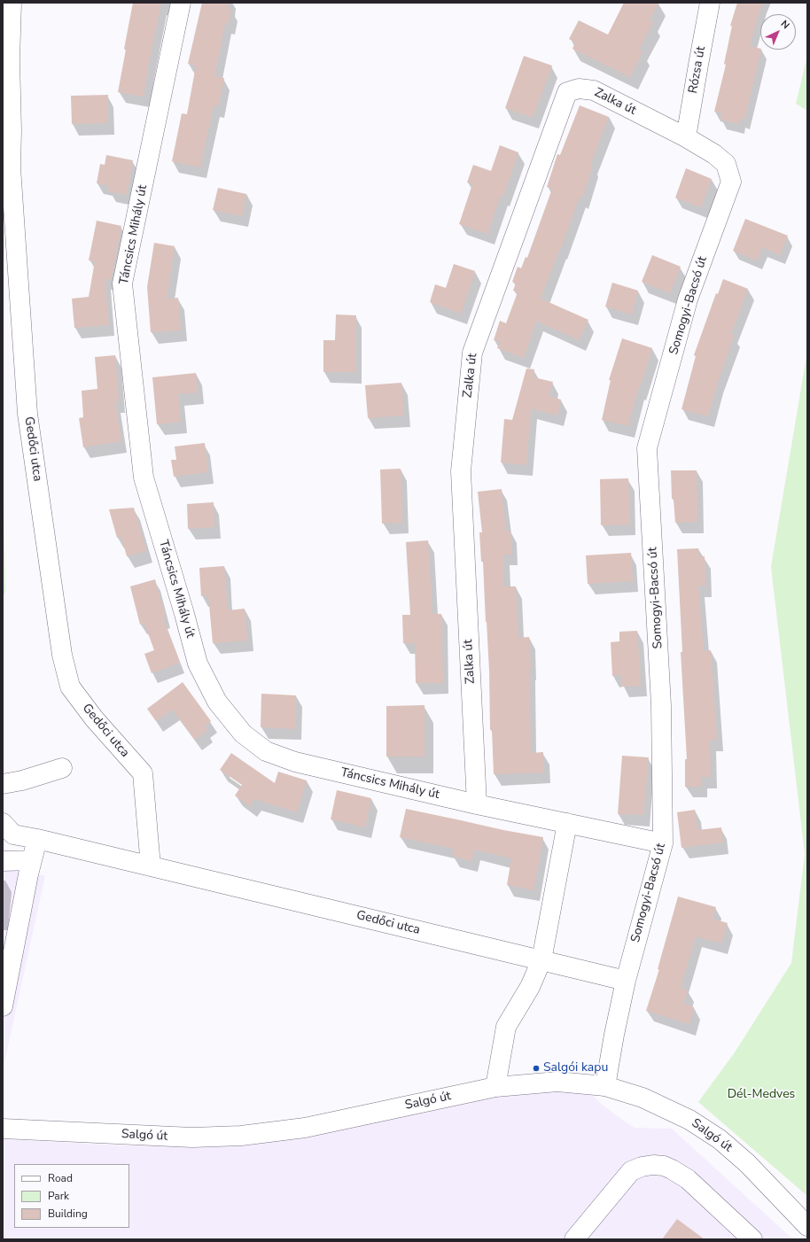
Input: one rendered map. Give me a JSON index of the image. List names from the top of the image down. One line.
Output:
{"streets":{"street":["Rózsa út","Zalka út","Táncsics Mihály út","Somogyi-Bacsó út","Gedőci utca","Salgó út"]},"crossings":[["Rózsa út","Zalka út"],["Rózsa út","Somogyi-Bacsó út"],["Zalka út","Táncsics Mihály út"],["Zalka út","Somogyi-Bacsó út"],["Táncsics Mihály út","Somogyi-Bacsó út"],["Somogyi-Bacsó út","Gedőci utca"],["Somogyi-Bacsó út","Salgó út"]],"parks":["Dél-Medves"],"places":["Salgói kapu"],"legend":["Road","Park","Building"],"north":"top right"}
